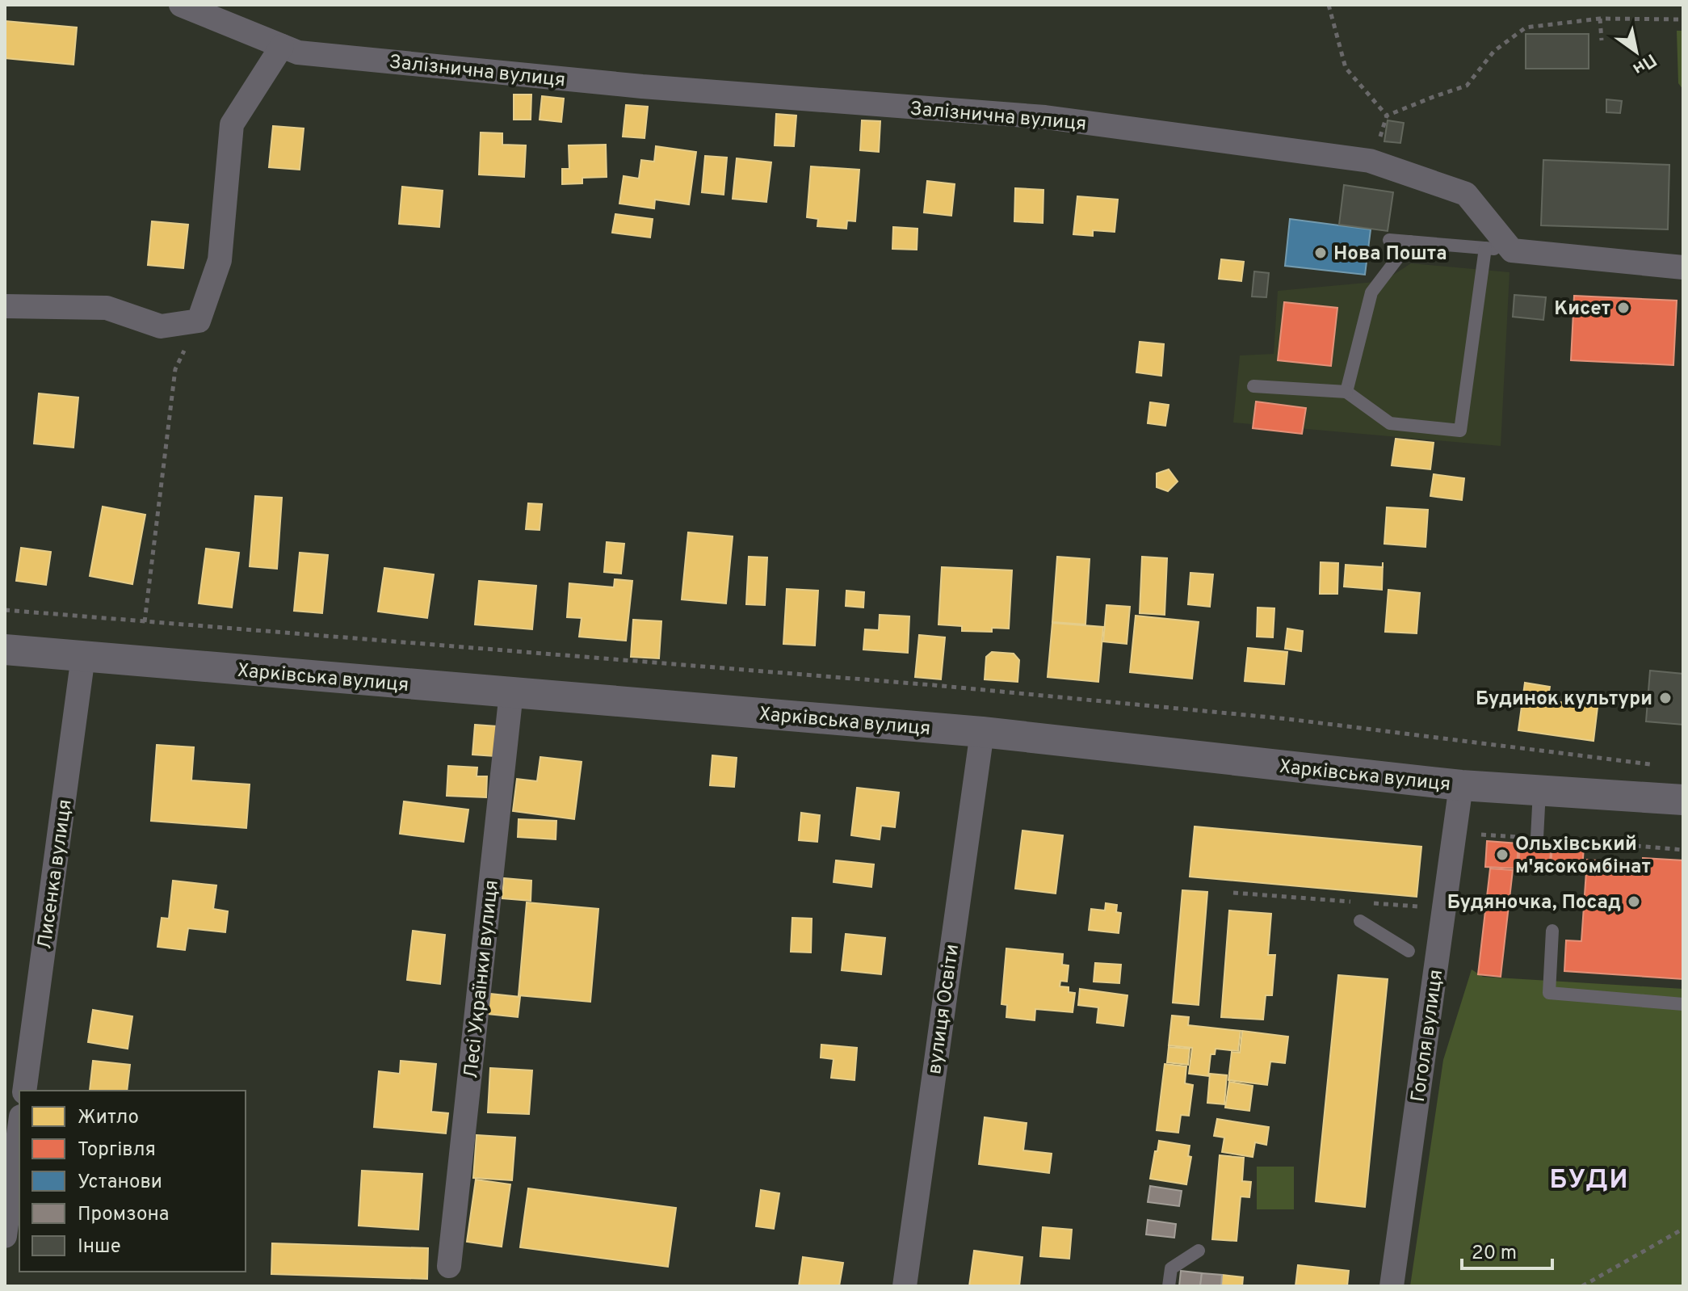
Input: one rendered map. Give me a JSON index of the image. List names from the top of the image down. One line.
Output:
{"streets":{"street":["Залізнична вулиця","Харківська вулиця","Лисенка вулиця","Лесі Українки вулиця","вулиця Освіти","Гоголя вулиця"]},"crossings":[["Харківська вулиця","Лисенка вулиця"],["Харківська вулиця","Лесі Українки вулиця"],["Харківська вулиця","вулиця Освіти"],["Харківська вулиця","Гоголя вулиця"]],"districts":["БУДИ"],"places":["Нова Пошта","Кисет","Будинок культури","Ольхівський м'ясокомбінат","Будяночка, Посад"],"legend":["Житло","Торгівля","Установи","Промзона","Інше"],"scale_bar":"20 m","north":"bottom right"}
